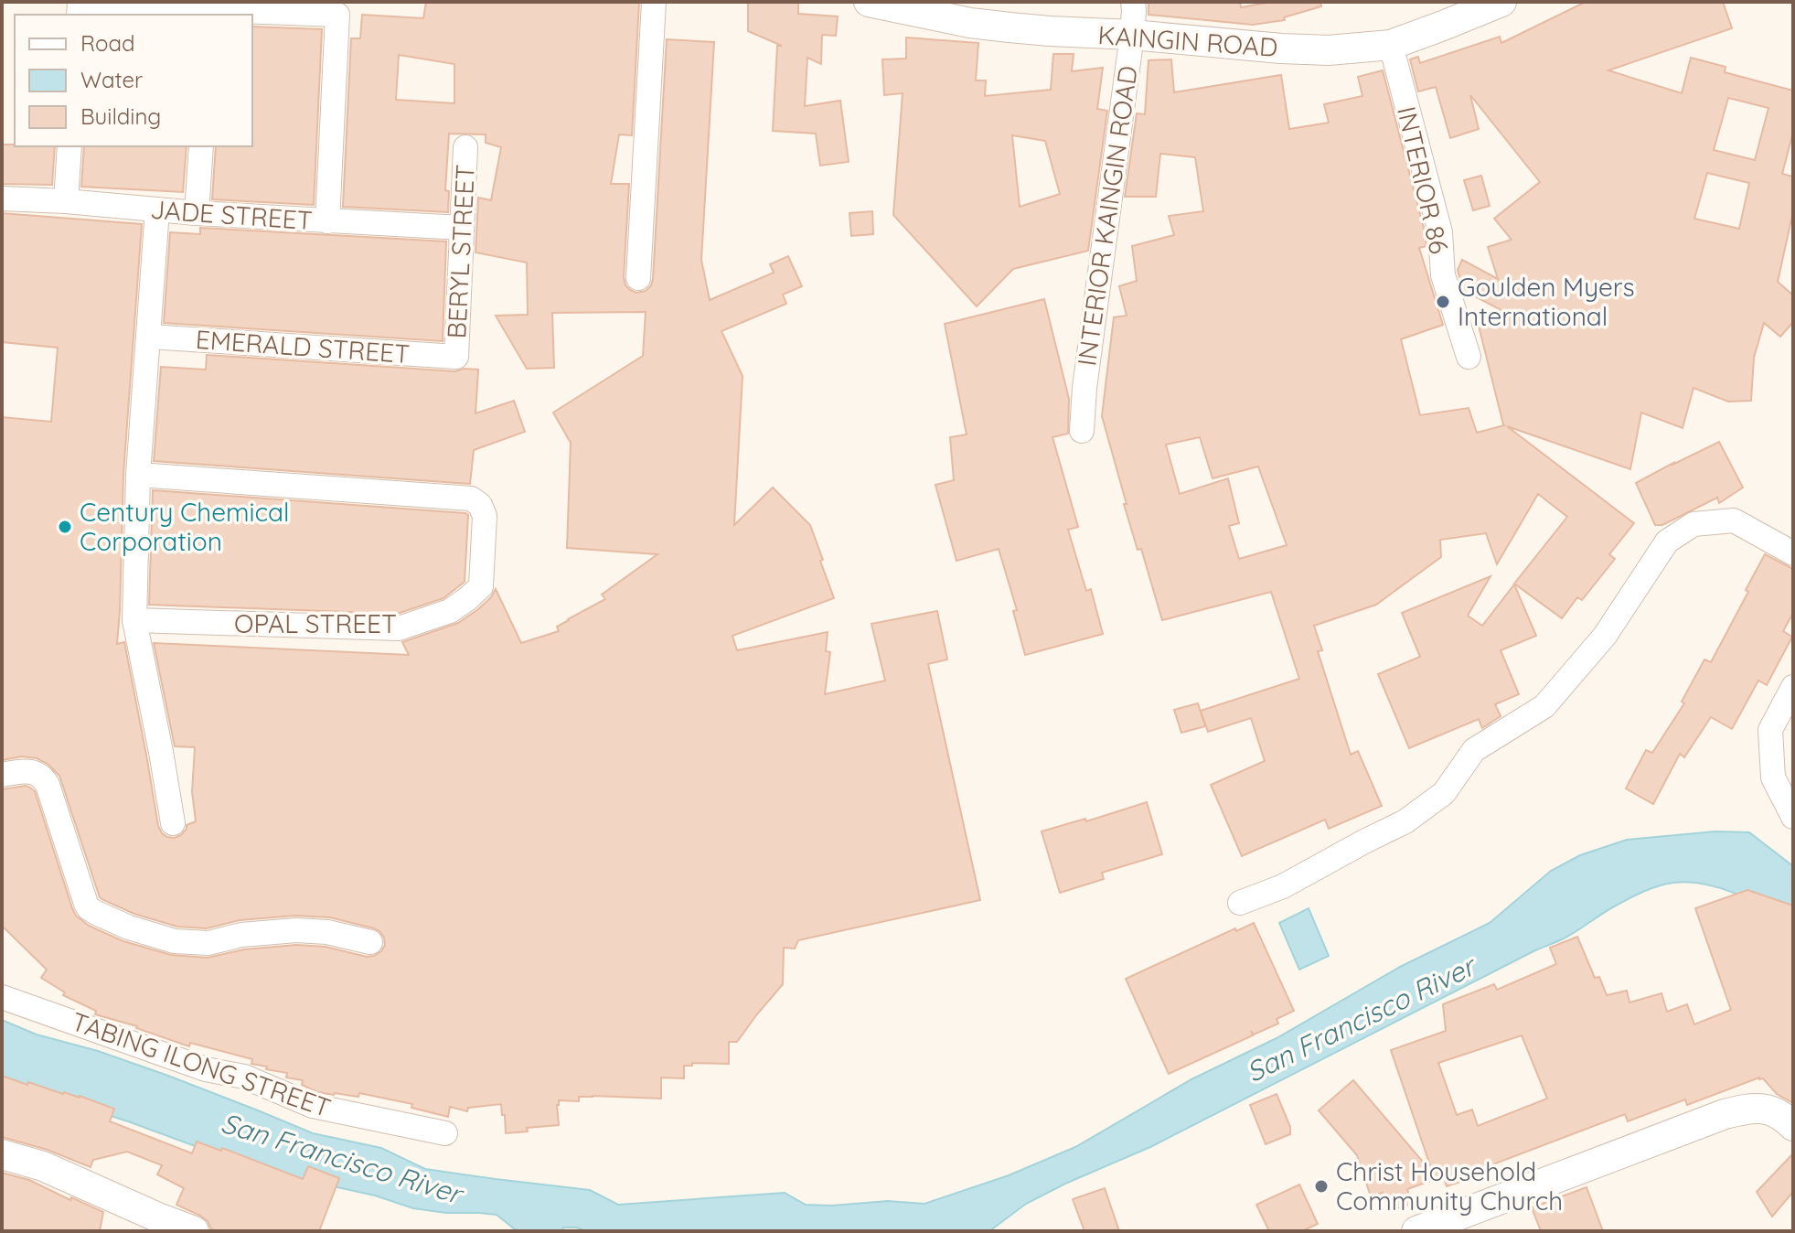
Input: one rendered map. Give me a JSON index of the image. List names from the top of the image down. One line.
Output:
{"streets":{"street":["KAINGIN ROAD","INTERIOR 86","JADE STREET","INTERIOR KAINGIN ROAD","BERYL STREET","EMERALD STREET","OPAL STREET","TABING ILONG STREET"]},"crossings":[["KAINGIN ROAD","INTERIOR 86"],["KAINGIN ROAD","INTERIOR KAINGIN ROAD"],["JADE STREET","BERYL STREET"],["BERYL STREET","EMERALD STREET"]],"water":["San Francisco River"],"places":["Goulden Myers International","Century Chemical Corporation","Christ Household Community Church"],"legend":["Road","Water","Building"]}
